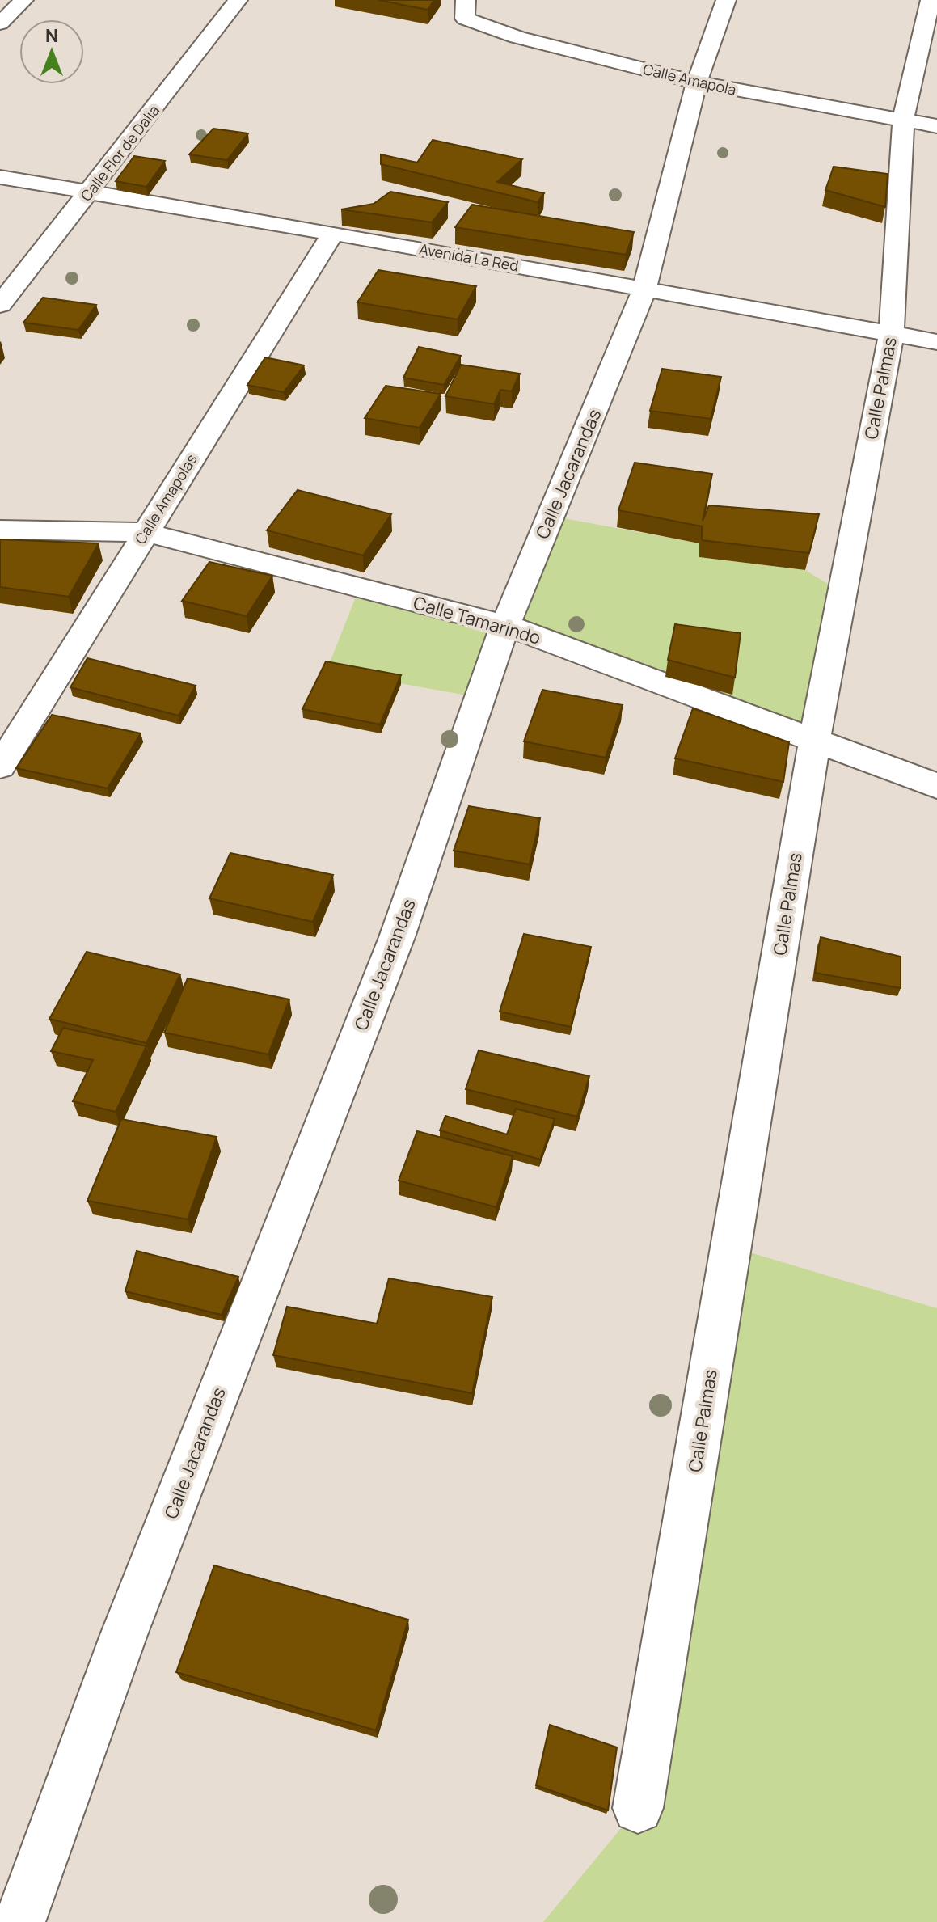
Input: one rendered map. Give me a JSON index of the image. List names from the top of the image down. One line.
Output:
{"streets":{"street":["Calle Amapola","Calle Flor de Dalia","Avenida La Red","Calle Palmas","Calle Jacarandas","Calle Amapolas","Calle Tamarindo"]},"crossings":[["Calle Amapola","Calle Palmas"],["Calle Amapola","Calle Jacarandas"],["Calle Flor de Dalia","Avenida La Red"],["Avenida La Red","Calle Palmas"],["Avenida La Red","Calle Jacarandas"],["Avenida La Red","Calle Amapolas"],["Calle Palmas","Calle Tamarindo"],["Calle Jacarandas","Calle Tamarindo"],["Calle Amapolas","Calle Tamarindo"]],"north":"top"}
